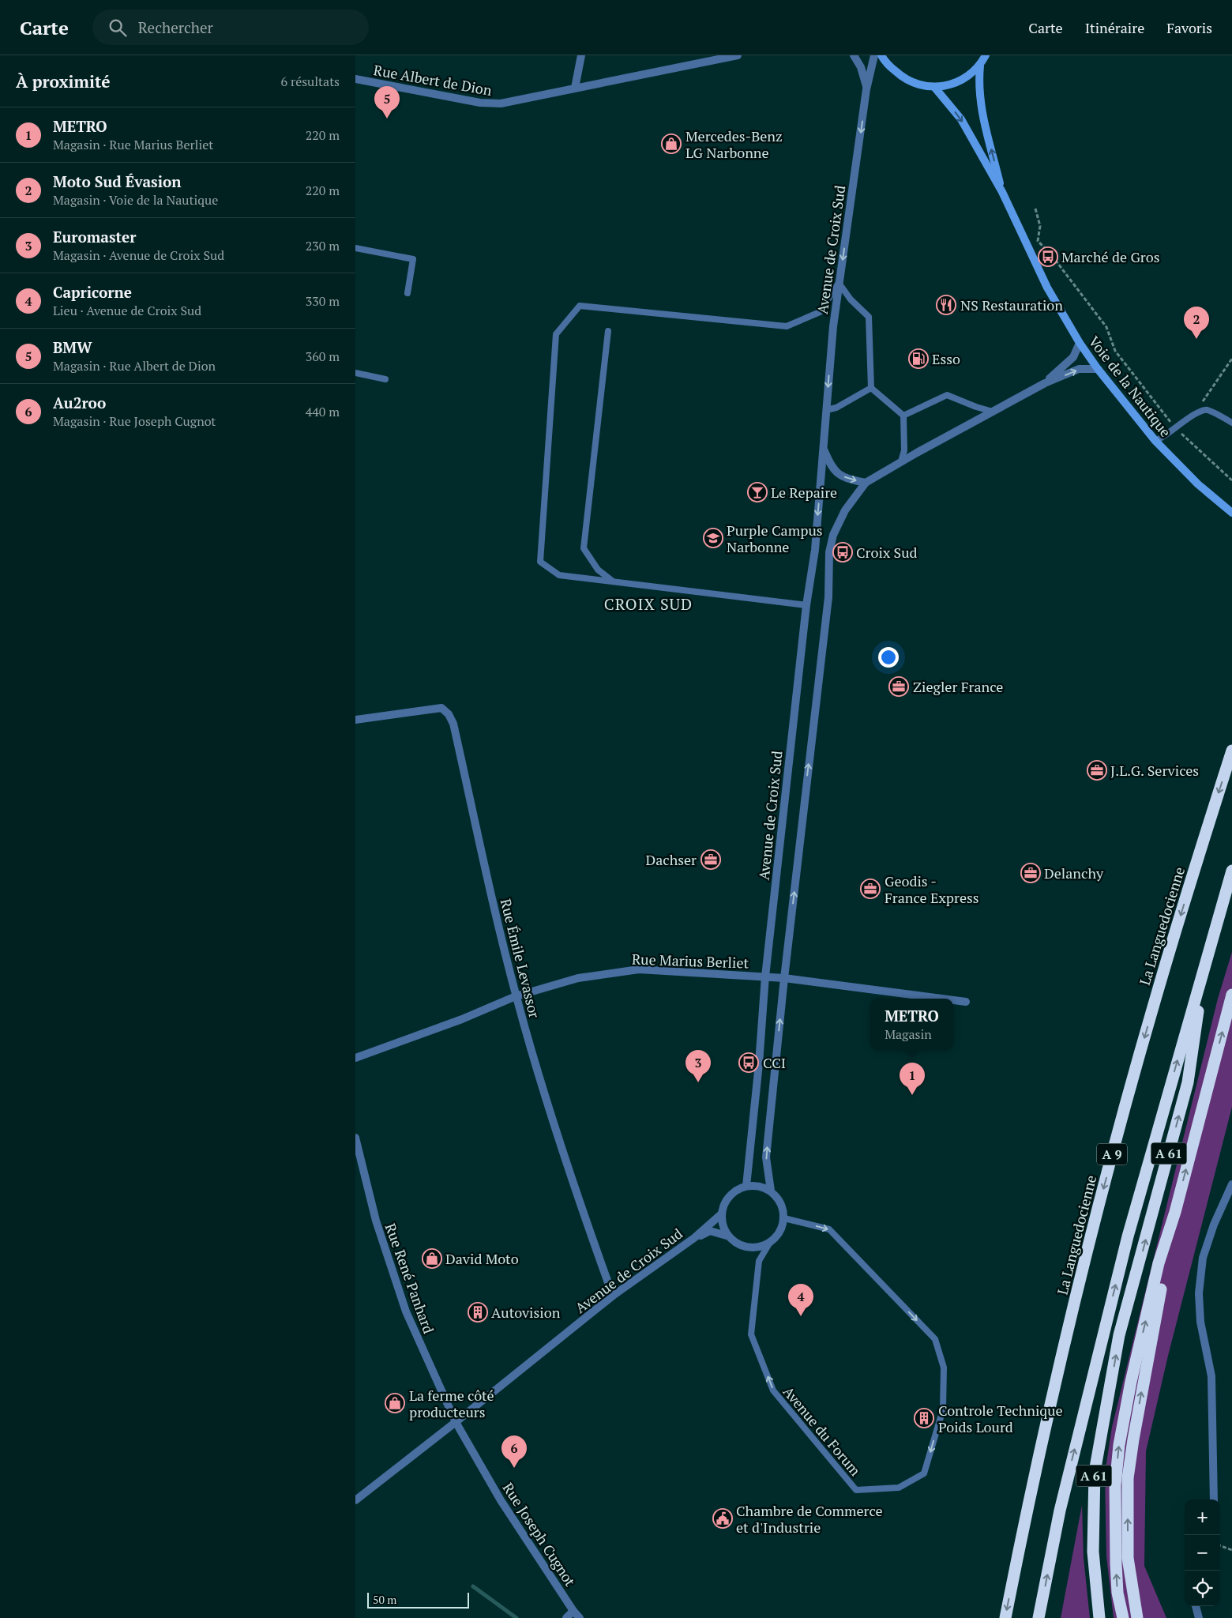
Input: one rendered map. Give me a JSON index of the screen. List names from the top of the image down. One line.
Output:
{"streets":{"highway":["La Languedocienne","A 61","A 9"],"street":["Rue Albert de Dion","Avenue de Croix Sud","Voie de la Nautique","Rue Émile Levassor","Rue Marius Berliet","Rue René Panhard","Rue Joseph Cugnot"],"lane":["Avenue du Forum"]},"crossings":[["Avenue de Croix Sud","Rue Émile Levassor"],["Avenue de Croix Sud","Rue Marius Berliet"],["Avenue de Croix Sud","Rue René Panhard"],["Avenue de Croix Sud","Avenue du Forum"],["Avenue de Croix Sud","Rue Joseph Cugnot"],["Rue Émile Levassor","Rue Marius Berliet"],["A 61","A 9"],["Rue René Panhard","Rue Joseph Cugnot"]],"districts":["CROIX SUD"],"places":{"shop":["Mercedes-Benz LG Narbonne","David Moto","La ferme côté producteurs"],"bus stop":["Marché de Gros","Croix Sud","CCI"],"restaurant":["NS Restauration"],"fuel station":["Esso"],"bar":["Le Repaire"],"school or university":["Purple Campus Narbonne"],"office":["Ziegler France","J.L.G. Services","Dachser","Delanchy","Geodis - France Express"],"building":["Autovision","Controle Technique Poids Lourd"],"public building":["Chambre de Commerce et d'Industrie"]},"scale_bar":"50 m","page":{"header":"Carte","search":"Rechercher","nav":["Carte","Itinéraire","Favoris"],"heading":["À proximité","6 résultats"],"pins":["5","2","3","1","4","6"],"list":[{"mark":"1","name":"METRO","note":"Magasin · Rue Marius Berliet","value":"220 m"},{"mark":"2","name":"Moto Sud Évasion","note":"Magasin · Voie de la Nautique","value":"220 m"},{"mark":"3","name":"Euromaster","note":"Magasin · Avenue de Croix Sud","value":"230 m"},{"mark":"4","name":"Capricorne","note":"Lieu · Avenue de Croix Sud","value":"330 m"},{"mark":"5","name":"BMW","note":"Magasin · Rue Albert de Dion","value":"360 m"},{"mark":"6","name":"Au2roo","note":"Magasin · Rue Joseph Cugnot","value":"440 m"}],"popup":["METRO","Magasin"],"map_buttons":["+","−"],"scale":"50 m"}}
